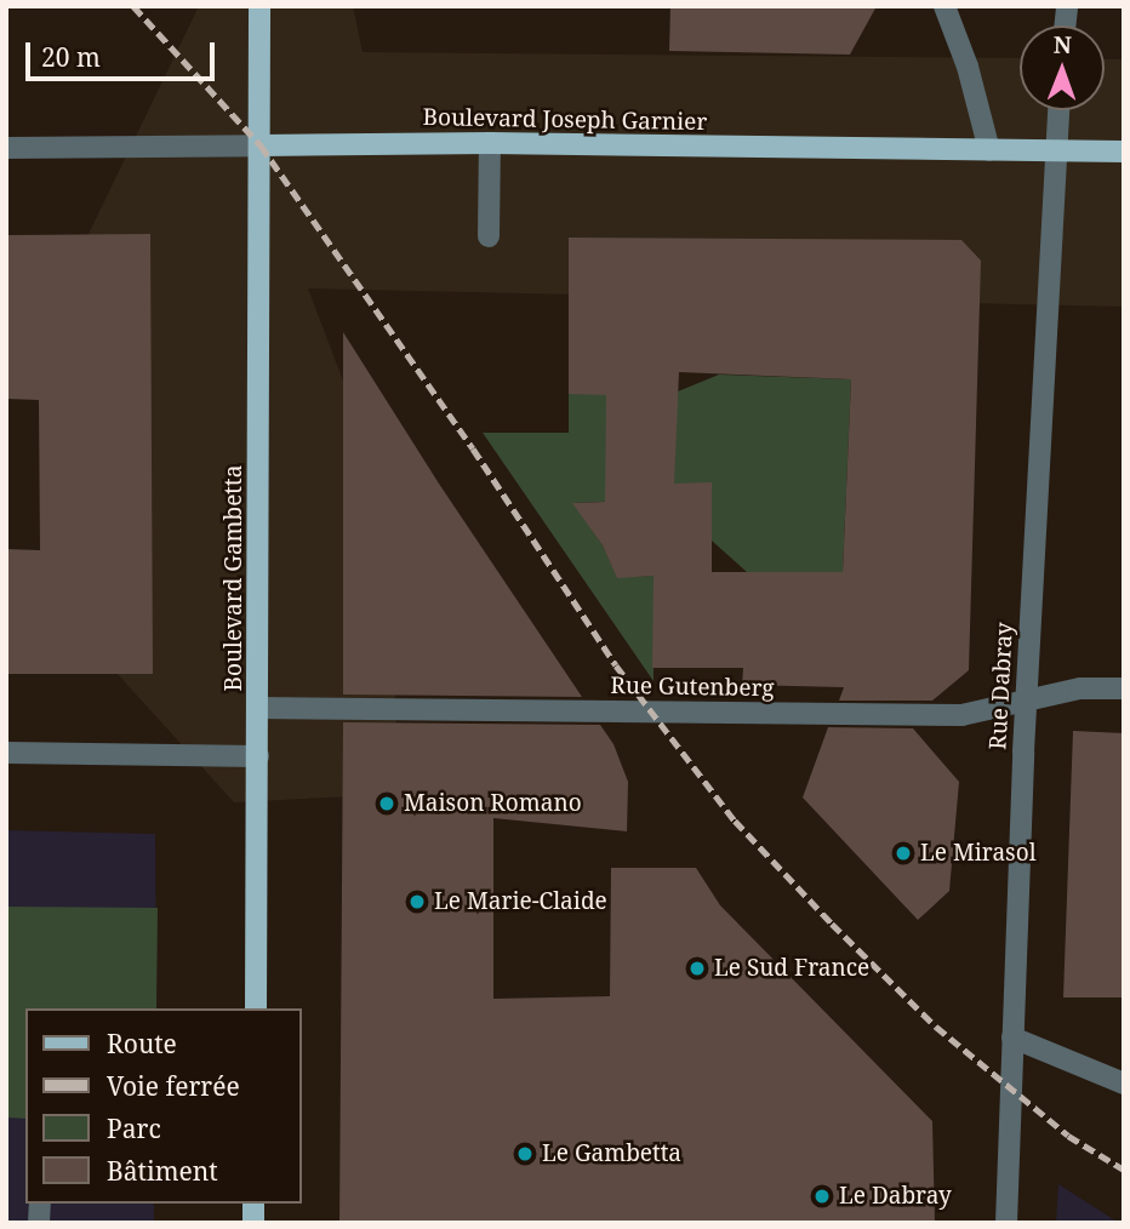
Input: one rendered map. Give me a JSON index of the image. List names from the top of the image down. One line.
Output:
{"streets":{"main road":["Boulevard Joseph Garnier","Boulevard Gambetta"],"street":["Rue Dabray","Rue Gutenberg"]},"crossings":[["Boulevard Joseph Garnier","Boulevard Gambetta"],["Boulevard Joseph Garnier","Rue Dabray"],["Boulevard Gambetta","Rue Gutenberg"],["Rue Dabray","Rue Gutenberg"]],"places":["Maison Romano","Le Mirasol","Le Marie-Claide","Le Sud France","Le Gambetta","Le Dabray"],"legend":["Route","Voie ferrée","Parc","Bâtiment"],"scale_bar":"20 m","north":"top"}
